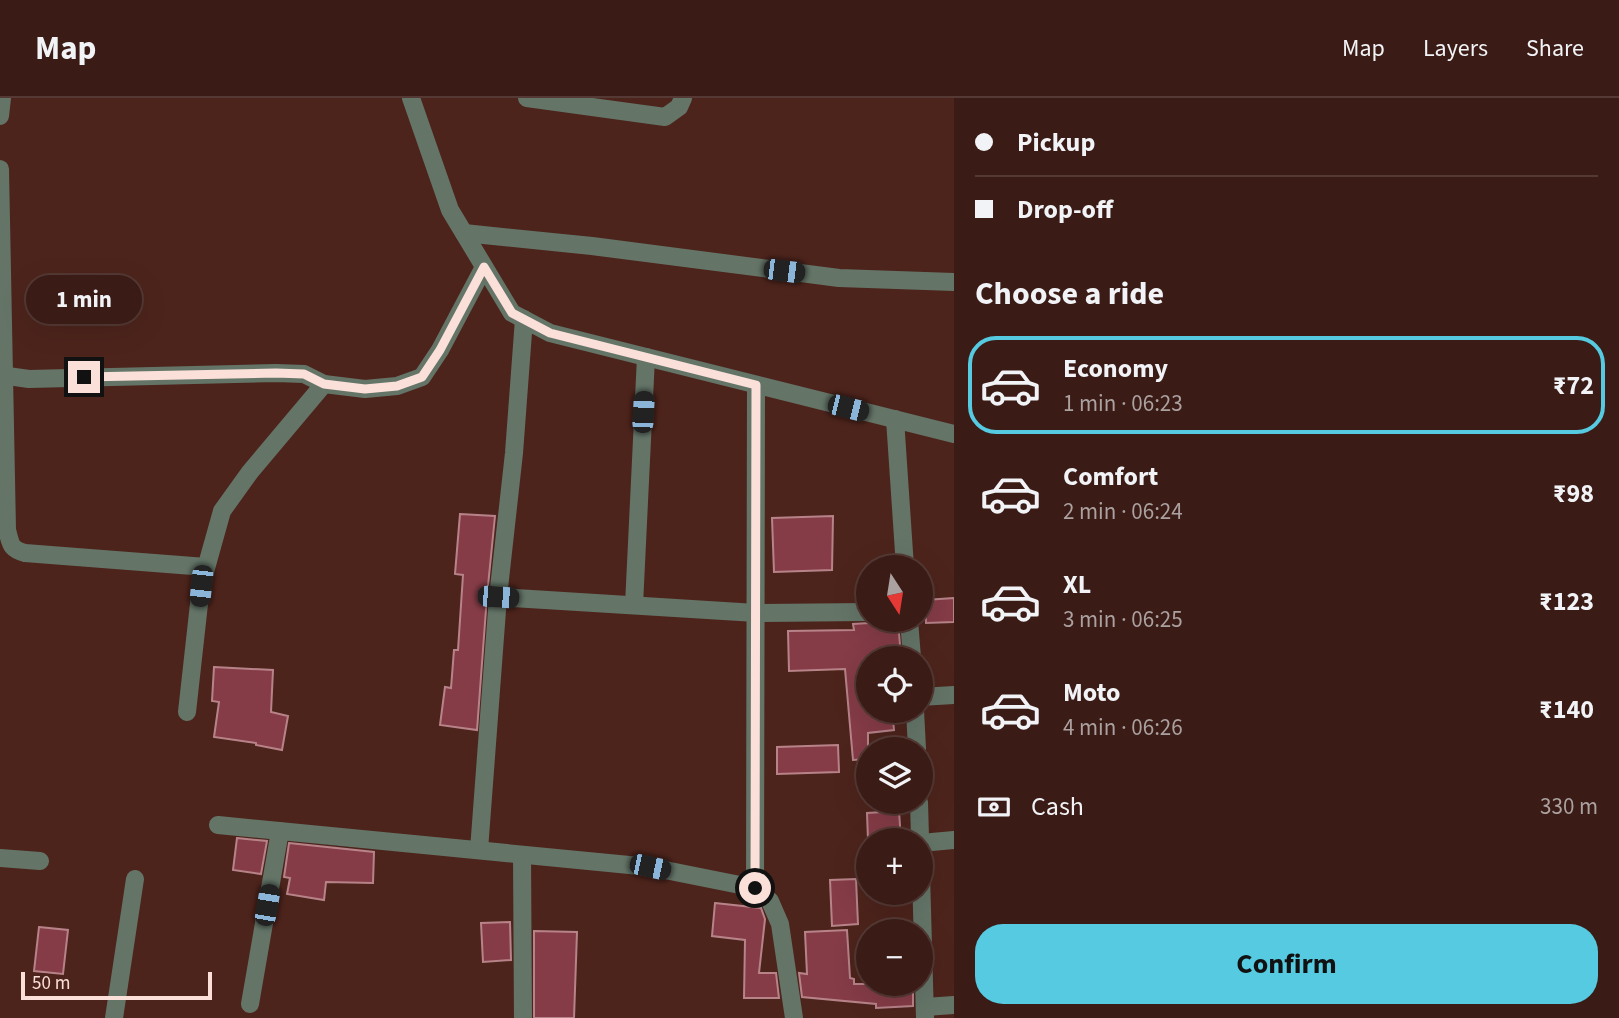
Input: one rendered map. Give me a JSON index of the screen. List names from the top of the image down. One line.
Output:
{"scale_bar":"50 m","north":"bottom","page":{"header":"Map","nav":["Map","Layers","Share"],"banner":["Pickup","Drop-off"],"heading":"Choose a ride","bubble":"1 min","list":[{"name":"Economy","note":"1 min · 06:23","value":"₹72"},{"name":"Comfort","note":"2 min · 06:24","value":"₹98"},{"name":"XL","note":"3 min · 06:25","value":"₹123"},{"name":"Moto","note":"4 min · 06:26","value":"₹140"}],"map_buttons":["+","−"],"pay":["Cash","330 m"],"buttons":"Confirm","scale":"50 m"}}
